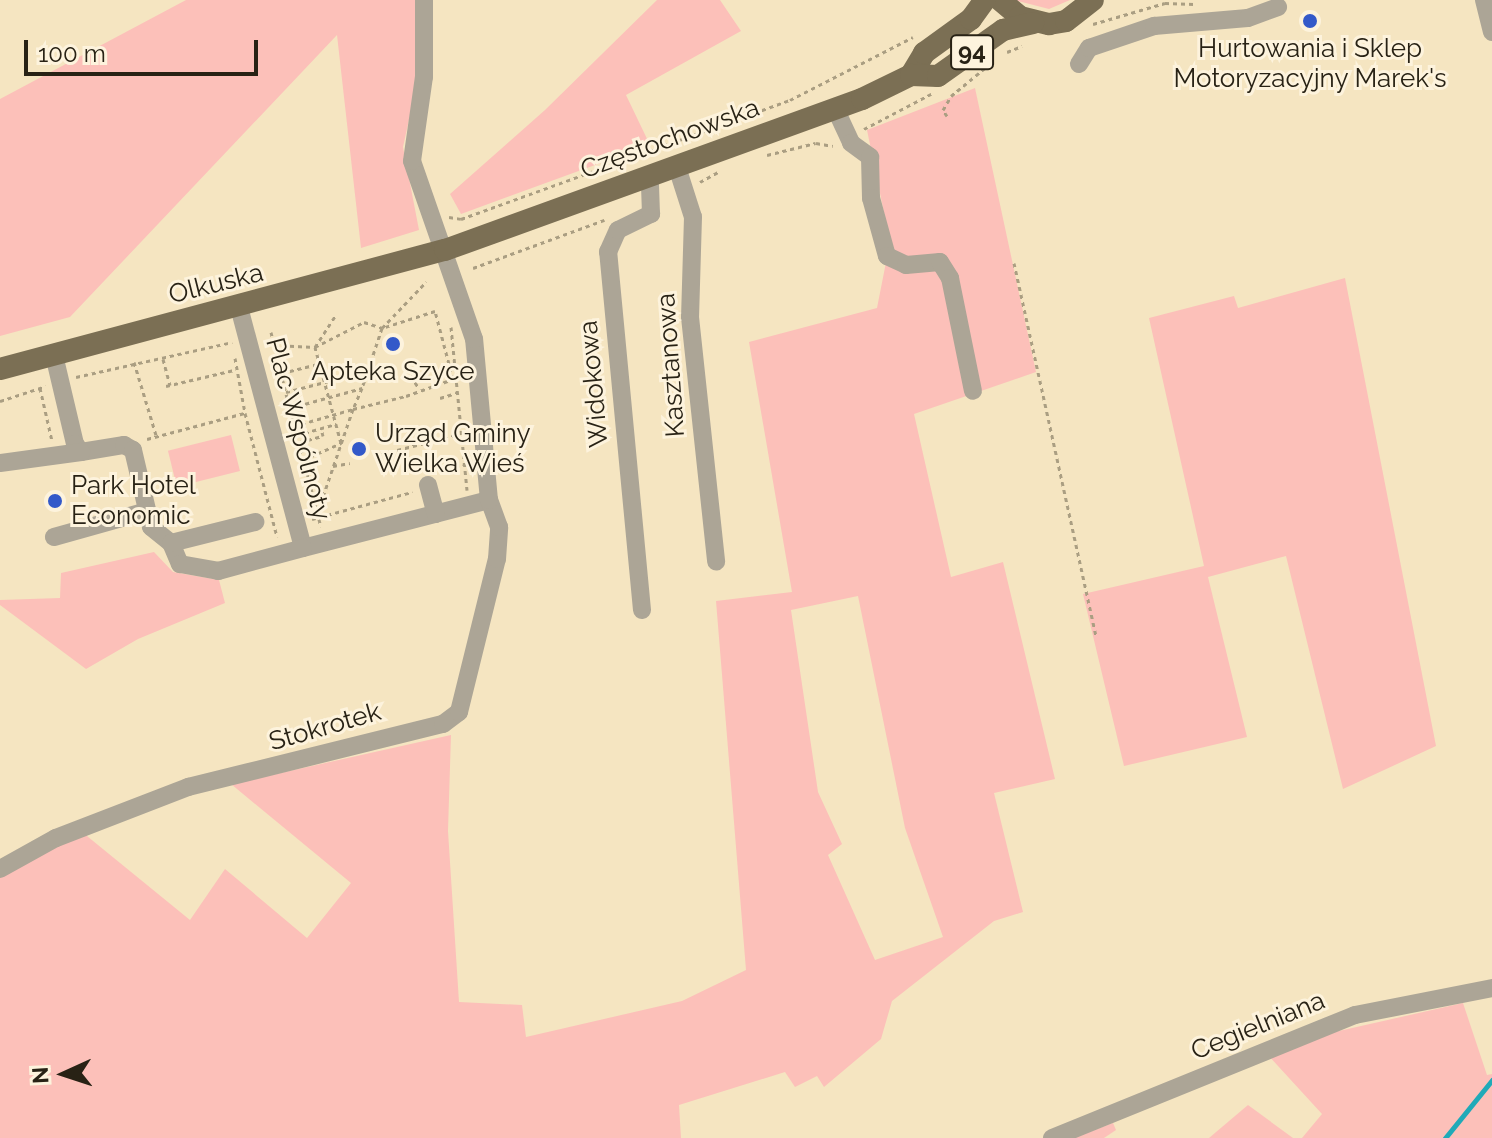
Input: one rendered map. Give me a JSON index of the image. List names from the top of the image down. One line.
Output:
{"streets":{"main road":["94","Częstochowska","Olkuska"],"street":["Kasztanowa","Widokowa","Plac Wspólnoty","Stokrotek","Cegielniana"]},"crossings":[["94","Częstochowska"],["Częstochowska","Olkuska"],["Częstochowska","Kasztanowa"],["Częstochowska","Widokowa"],["Olkuska","Plac Wspólnoty"],["Plac Wspólnoty","Stokrotek"]],"places":["Hurtowania i Sklep Motoryzacyjny Marek's","Apteka Szyce","Urząd Gminy Wielka Wieś","Park Hotel Economic"],"scale_bar":"100 m","north":"left"}
